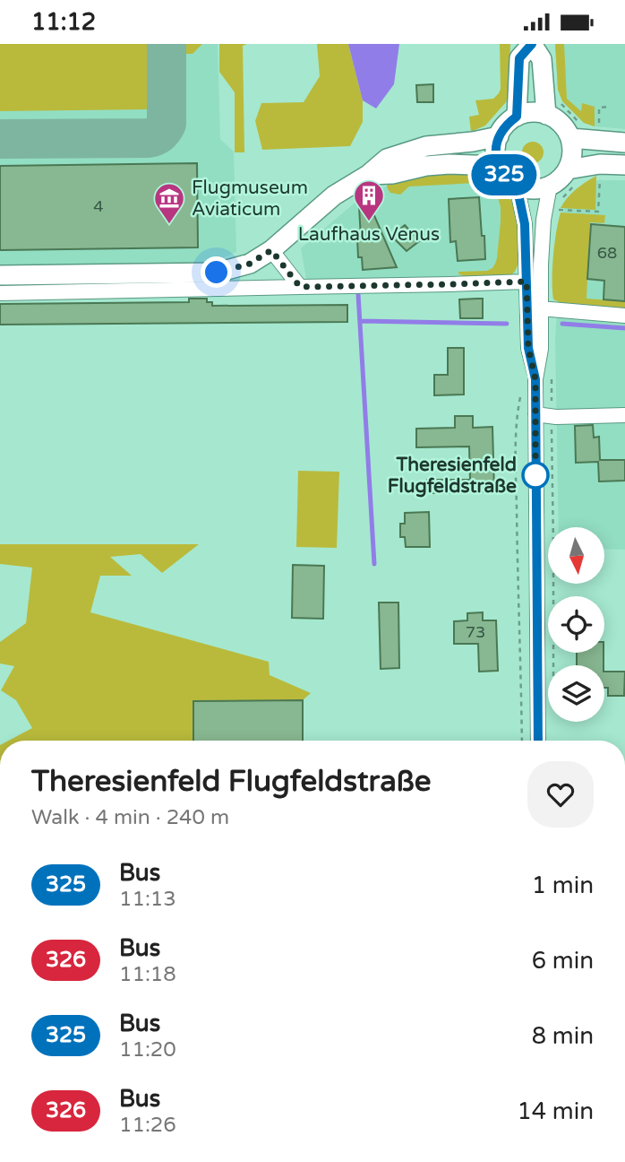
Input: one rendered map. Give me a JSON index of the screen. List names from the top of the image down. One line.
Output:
{"places":{"building":["Laufhaus Venus"],"museum":["Flugmuseum Aviaticum"],"other":["Theresienfeld Flugfeldstraße"]},"lines":["bus line 325"],"house_numbers":["4","68","73"],"north":"bottom","page":{"status":"11:12","on_map":"325","heading":["Theresienfeld Flugfeldstraße","Walk · 4 min · 240 m"],"list":[{"mark":"325","name":"Bus","note":"11:13","value":"1 min"},{"mark":"326","name":"Bus","note":"11:18","value":"6 min"},{"mark":"325","name":"Bus","note":"11:20","value":"8 min"},{"mark":"326","name":"Bus","note":"11:26","value":"14 min"}]}}
